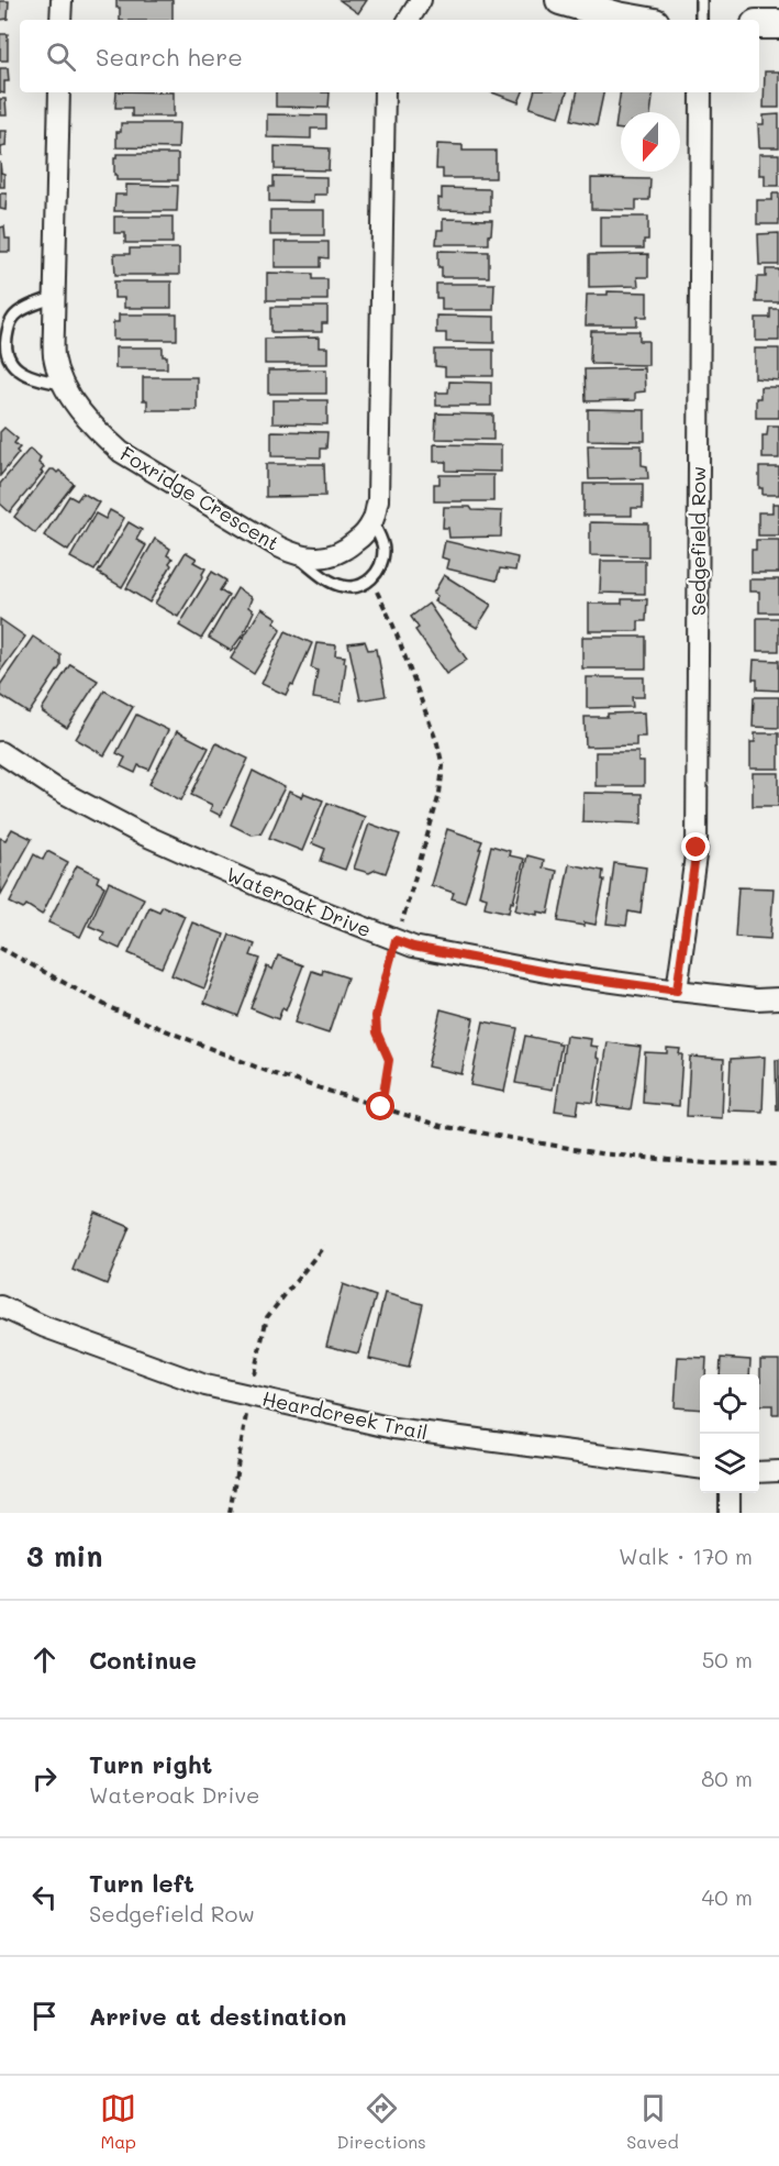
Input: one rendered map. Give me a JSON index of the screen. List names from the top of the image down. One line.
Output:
{"streets":{"street":["Foxridge Crescent","Sedgefield Row","Wateroak Drive","Heardcreek Trail"]},"crossings":[["Sedgefield Row","Wateroak Drive"]],"north":"bottom","page":{"search":"Search here","heading":["3 min","Walk · 170 m"],"list":[["Continue","50 m"],["Turn right","Wateroak Drive","80 m"],["Turn left","Sedgefield Row","40 m"],"Arrive at destination"],"nav":["Map","Directions","Saved"]}}
